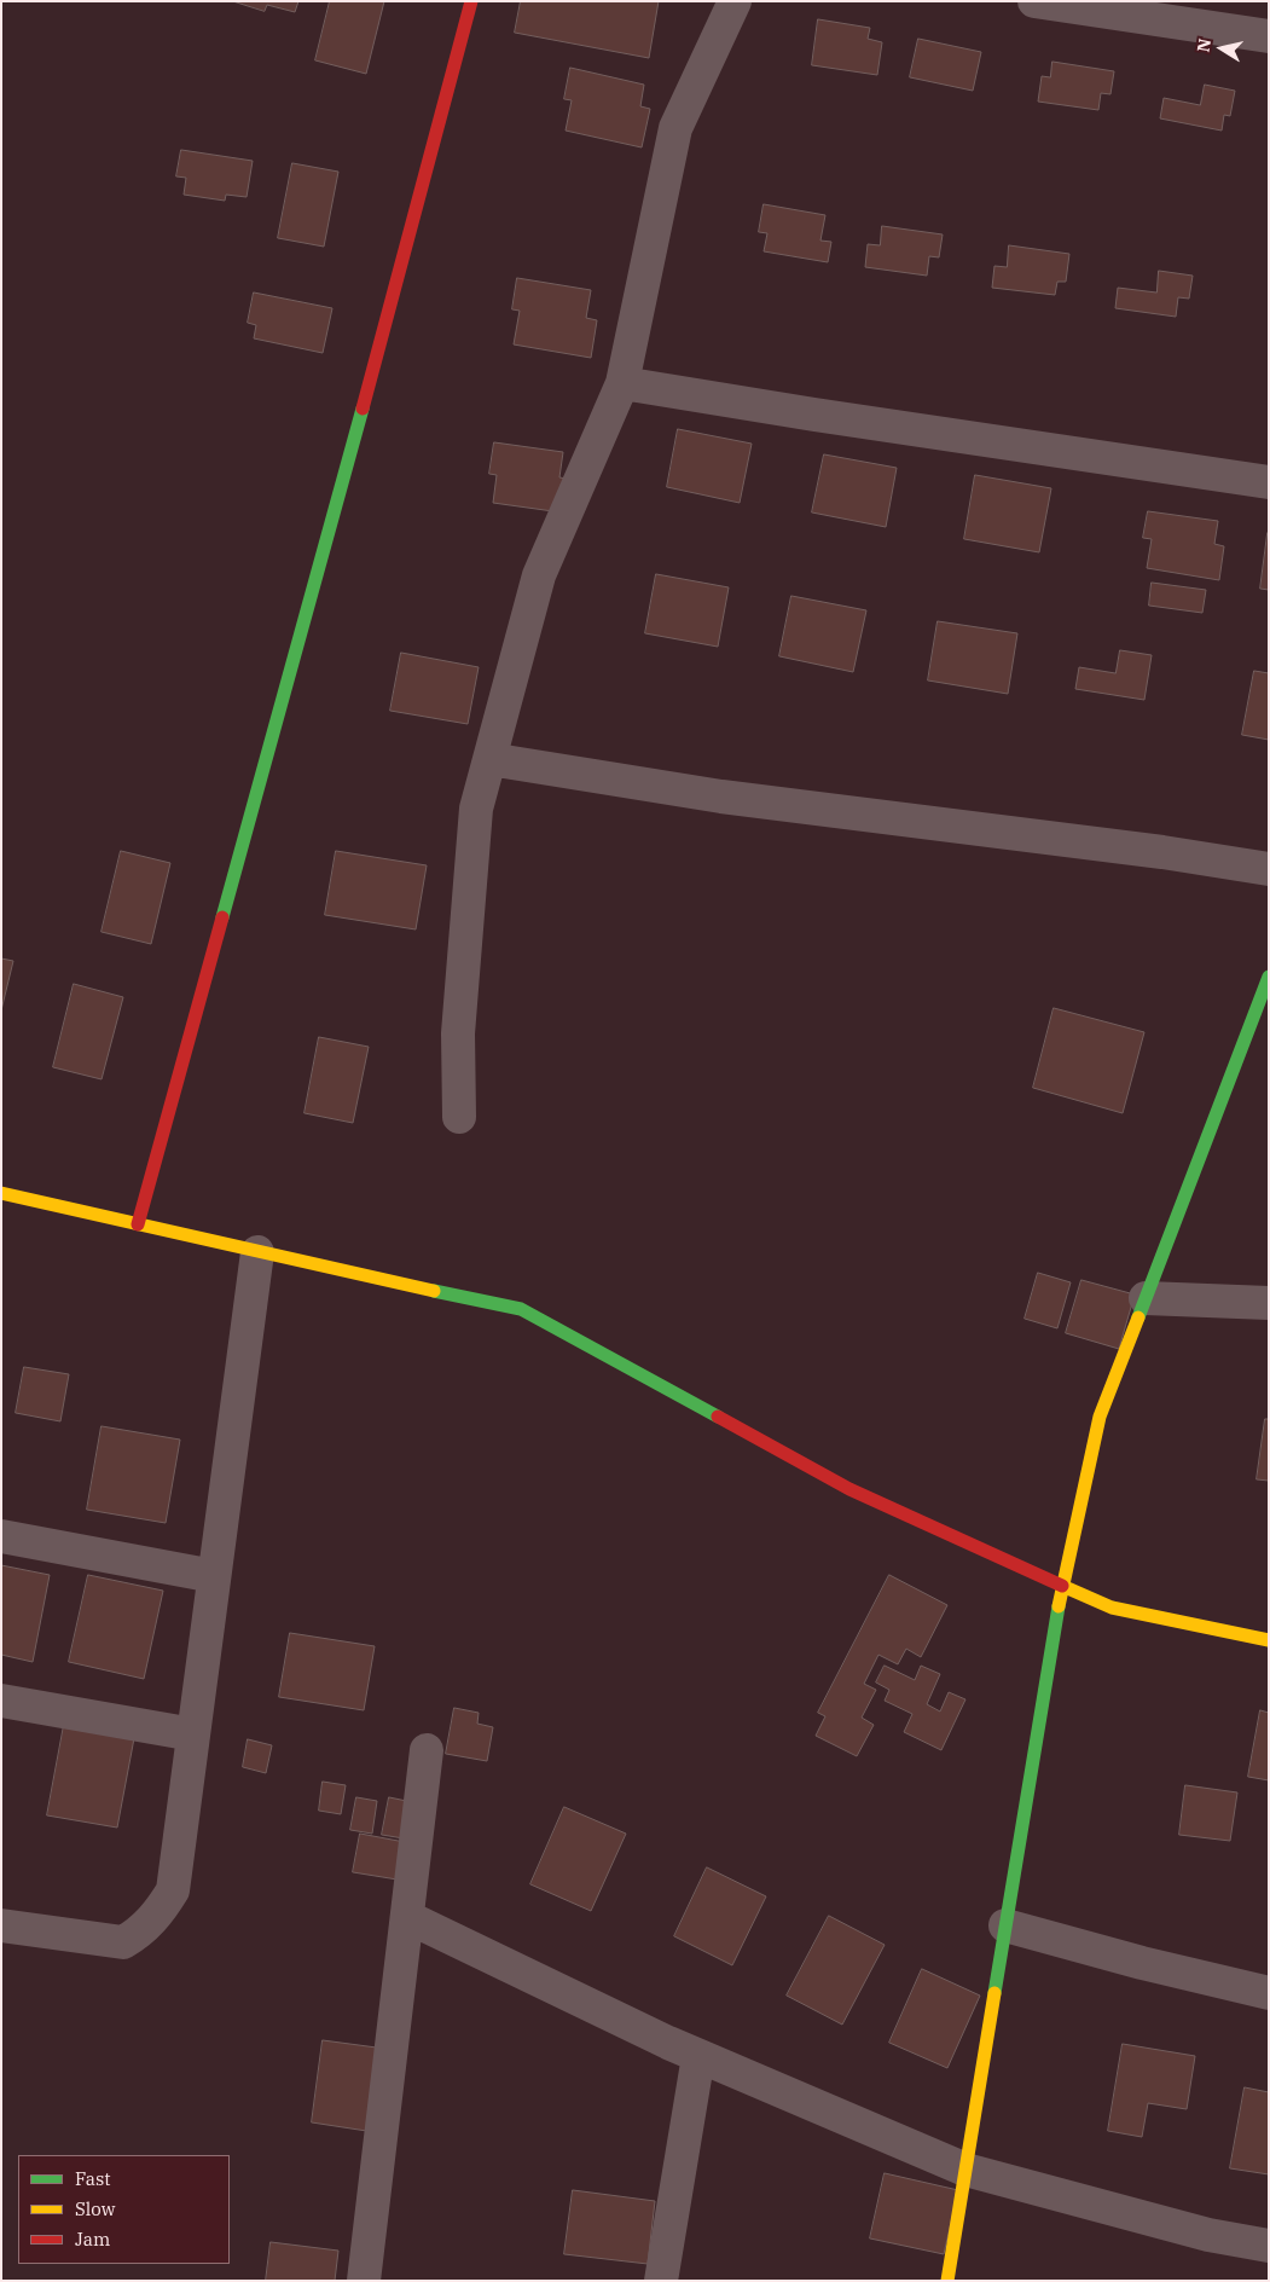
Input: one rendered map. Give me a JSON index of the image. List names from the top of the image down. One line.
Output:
{"legend":["Fast","Slow","Jam"],"north":"left"}
